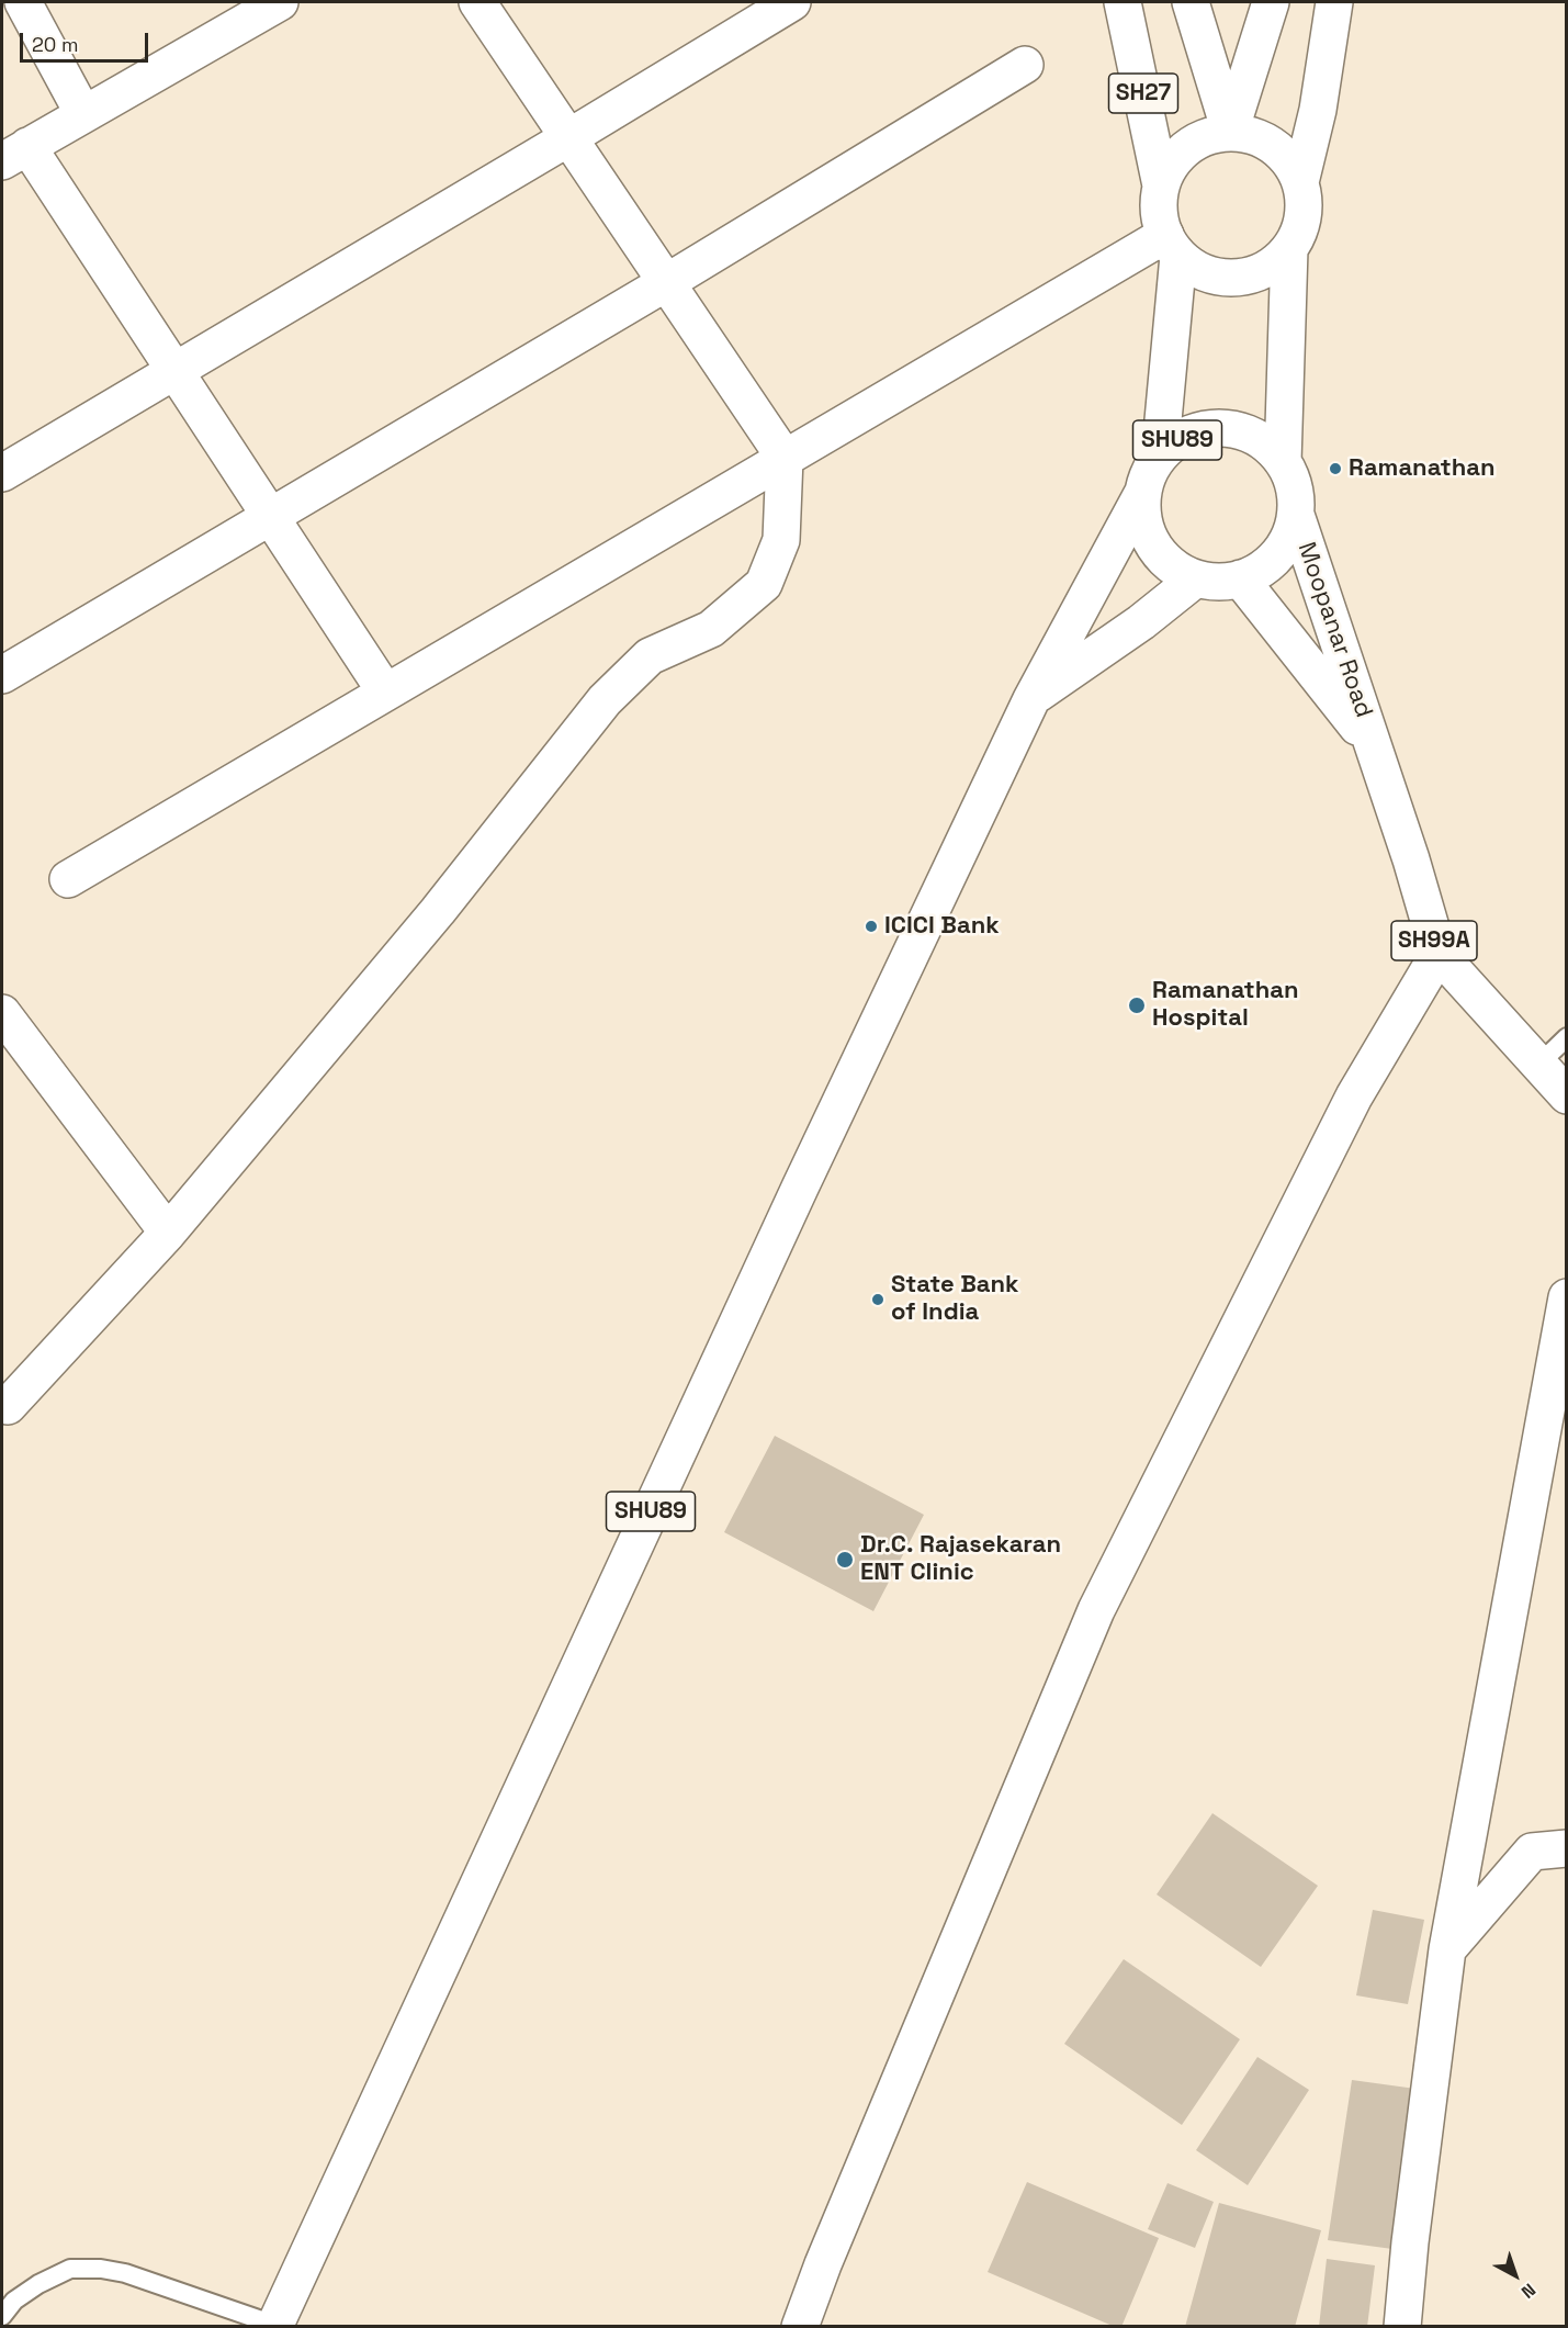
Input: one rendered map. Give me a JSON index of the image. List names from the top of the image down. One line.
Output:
{"streets":{"street":["SH27","SHU89","Moopanar Road","SH99A"]},"crossings":[["SH27","SHU89"],["SHU89","Moopanar Road"]],"places":["Ramanathan","ICICI Bank","Ramanathan Hospital","State Bank of India","Dr.C. Rajasekaran ENT Clinic"],"scale_bar":"20 m","north":"bottom right"}
